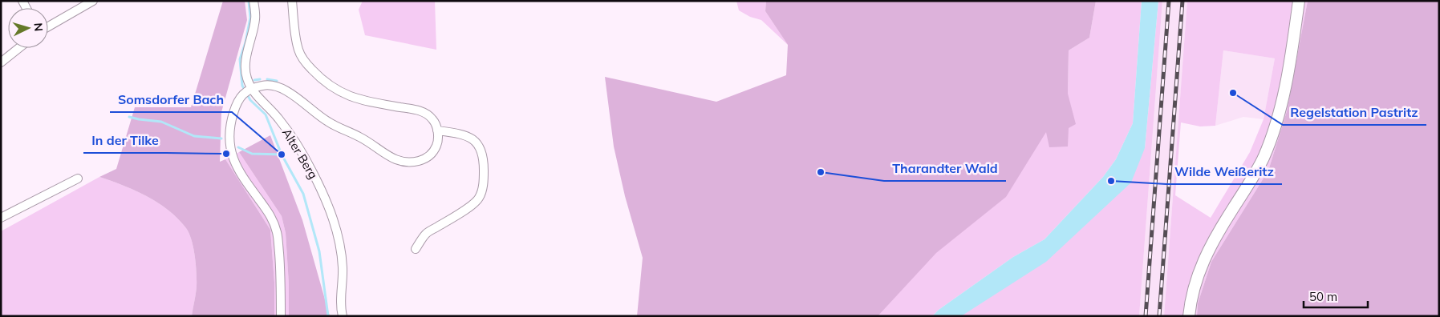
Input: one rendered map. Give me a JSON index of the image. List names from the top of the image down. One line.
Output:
{"streets":{"street":["Alter Berg"]},"places":["Regelstation Pastritz","In der Tilke","Somsdorfer Bach","Tharandter Wald","Wilde Weißeritz"],"scale_bar":"50 m","north":"right"}
